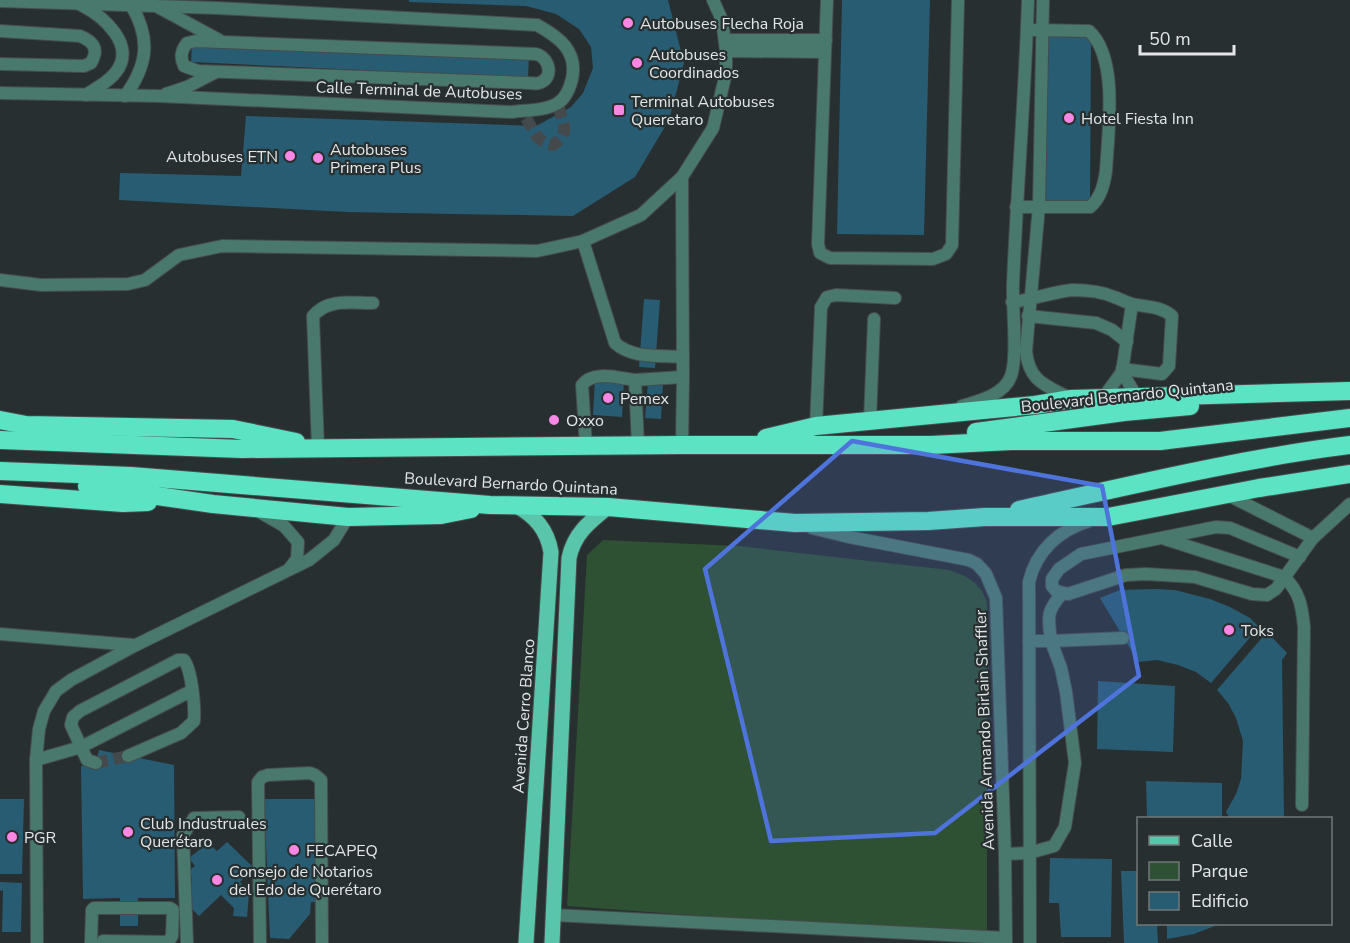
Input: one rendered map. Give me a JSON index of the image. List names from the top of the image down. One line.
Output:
{"streets":{"highway":["Boulevard Bernardo Quintana"],"main road":["Avenida Cerro Blanco"],"street":["Calle Terminal de Autobuses","Avenida Armando Birlain Shaffler"]},"crossings":[["Boulevard Bernardo Quintana","Avenida Cerro Blanco"],["Boulevard Bernardo Quintana","Avenida Armando Birlain Shaffler"]],"places":{"other":["Autobuses Flecha Roja","Autobuses Coordinados","Hotel Fiesta Inn","Autobuses ETN","Autobuses Primera Plus","Pemex","Oxxo","Toks","Club Industruales Querétaro","PGR","FECAPEQ","Consejo de Notarios del Edo de Querétaro"],"transit":["Terminal Autobuses Queretaro"]},"legend":["Calle","Parque","Edificio"],"scale_bar":"50 m"}
